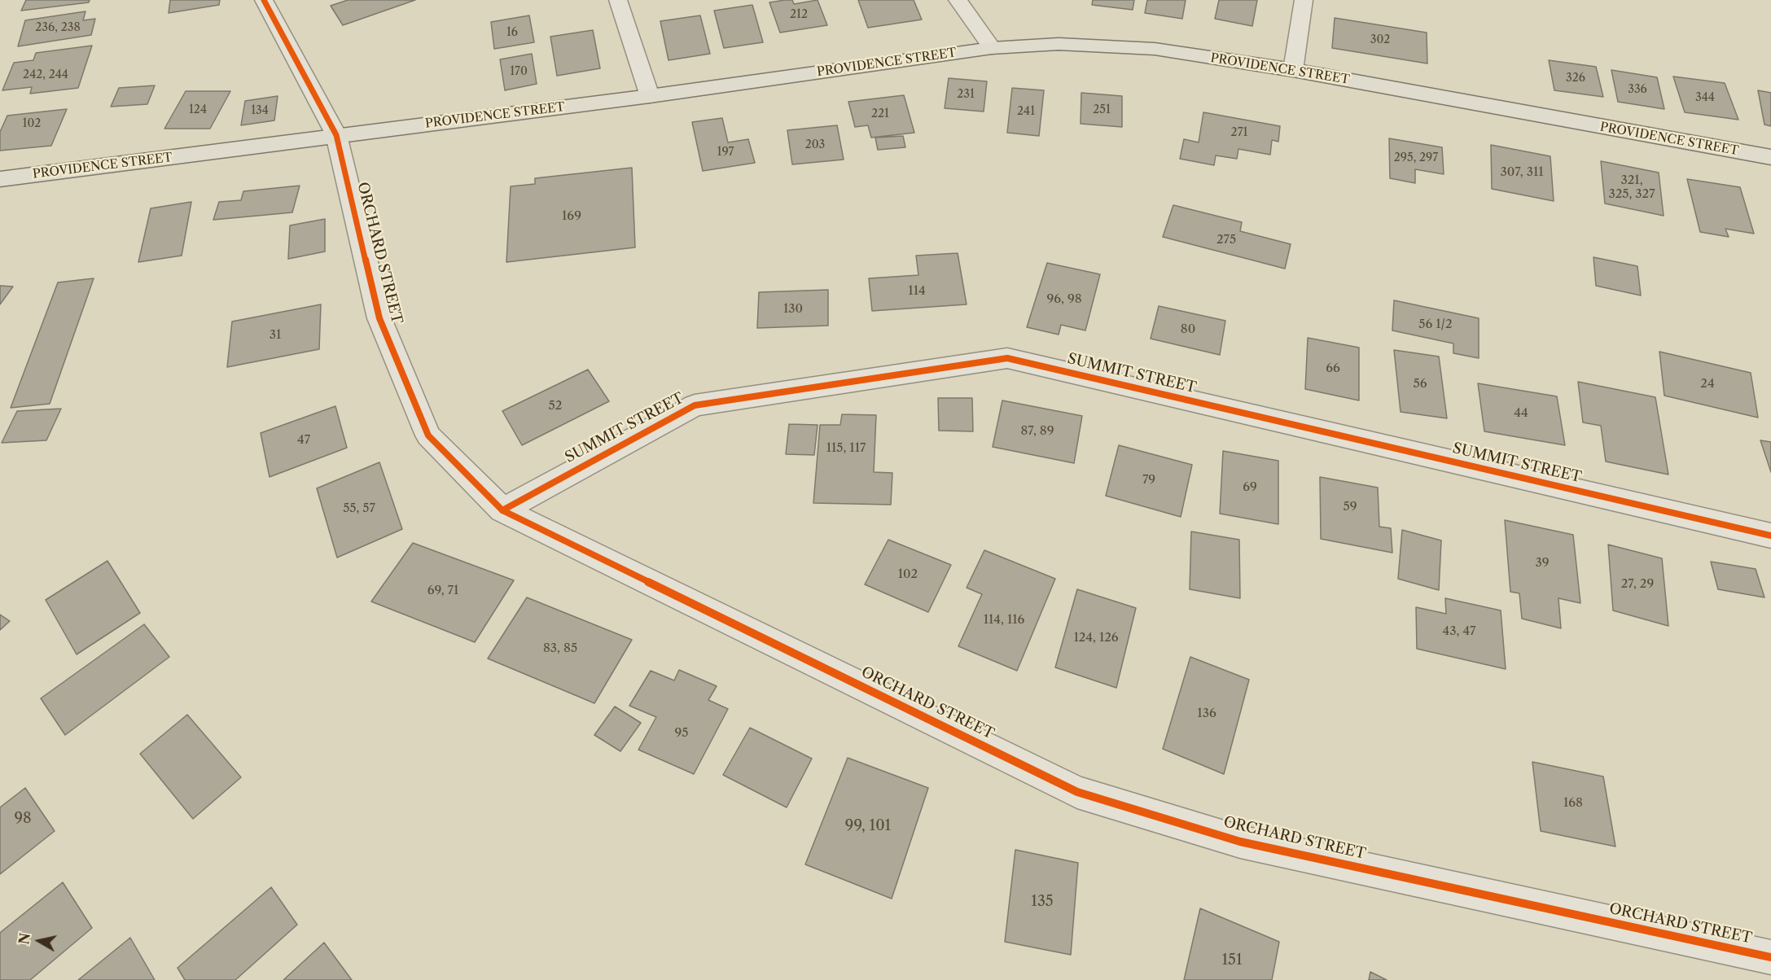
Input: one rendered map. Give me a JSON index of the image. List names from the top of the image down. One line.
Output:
{"streets":{"main road":["PROVIDENCE STREET"],"street":["ORCHARD STREET","SUMMIT STREET"]},"crossings":[["PROVIDENCE STREET","ORCHARD STREET"],["ORCHARD STREET","SUMMIT STREET"]],"house_numbers":["212","236, 238","16","302","170","242, 244","326","336","231","344","124","251","134","241","221","102","271","203","197","295, 297","307, 311","321, 325, 327","169","275","114","96, 98","130","56 1/2","80","31","66","56","24","52","44","87, 89","47","115, 117","79","69","59","55, 57","39","102","27, 29","69, 71","114, 116","43, 47","124, 126","83, 85","136","95","168","98","99, 101","135","151"],"north":"left"}
